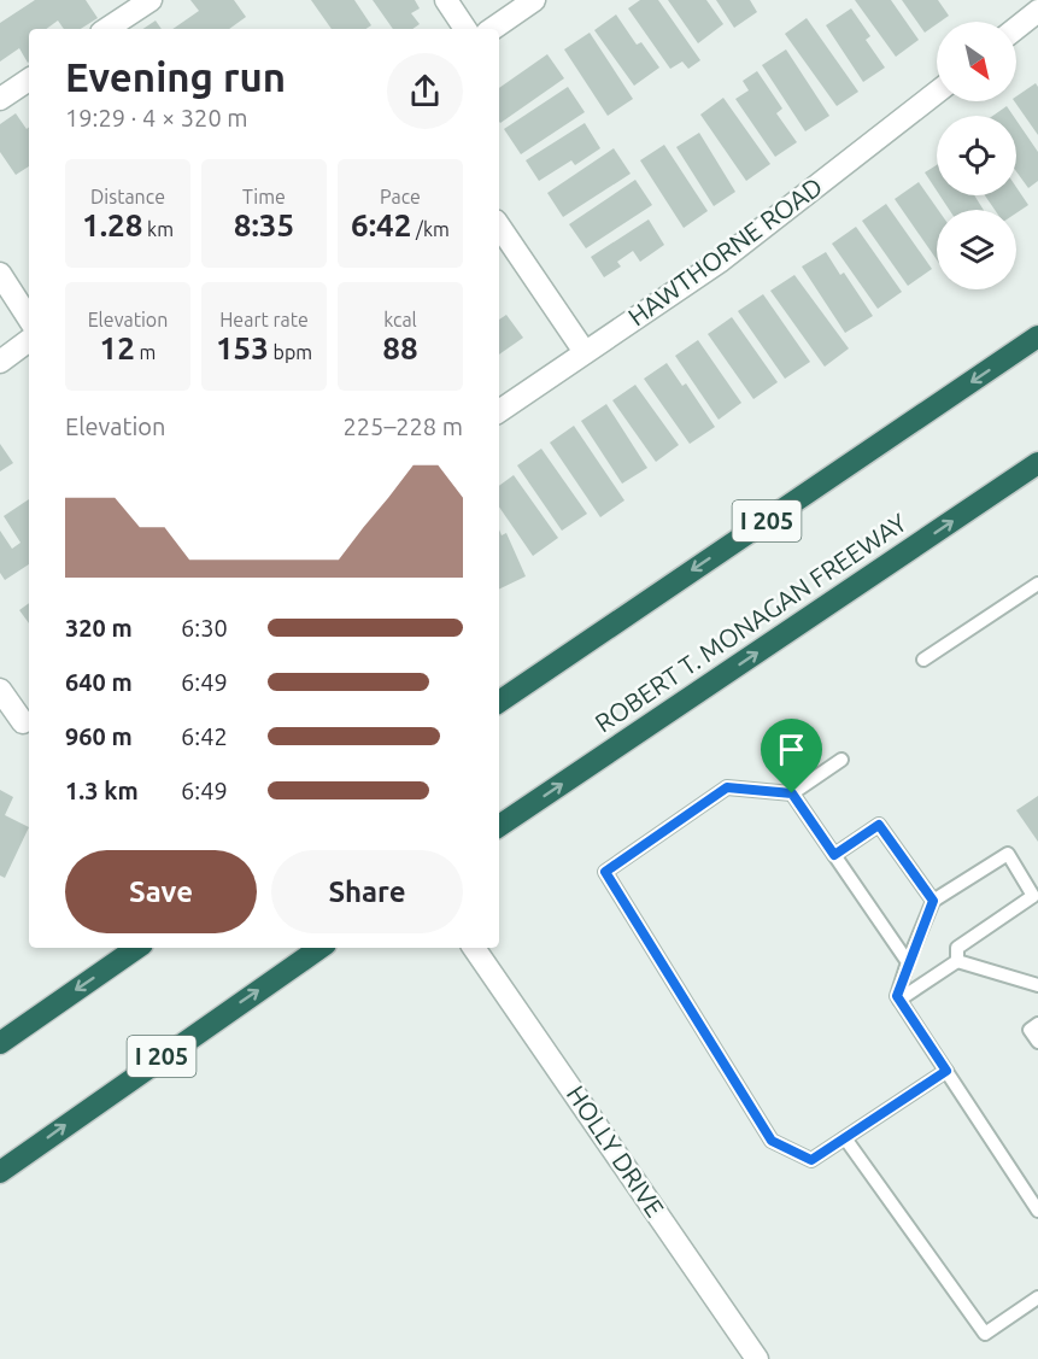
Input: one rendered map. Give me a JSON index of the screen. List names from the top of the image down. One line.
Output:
{"streets":{"highway":["I 205","ROBERT T. MONAGAN FREEWAY"],"street":["HAWTHORNE ROAD","HOLLY DRIVE"]},"north":"bottom right","page":{"heading":["Evening run","19:29 · 4 × 320 m"],"stats":[["Distance","1.28 km"],["Time","8:35"],["Pace","6:42 /km"],["Elevation","12 m"],["Heart rate","153 bpm"],["kcal","88"]],"chart":["Elevation","225–228 m"],"list":[{"name":"320 m","note":"6:30"},{"name":"640 m","note":"6:49"},{"name":"960 m","note":"6:42"},{"name":"1.3 km","note":"6:49"}],"buttons":["Save","Share"]}}
